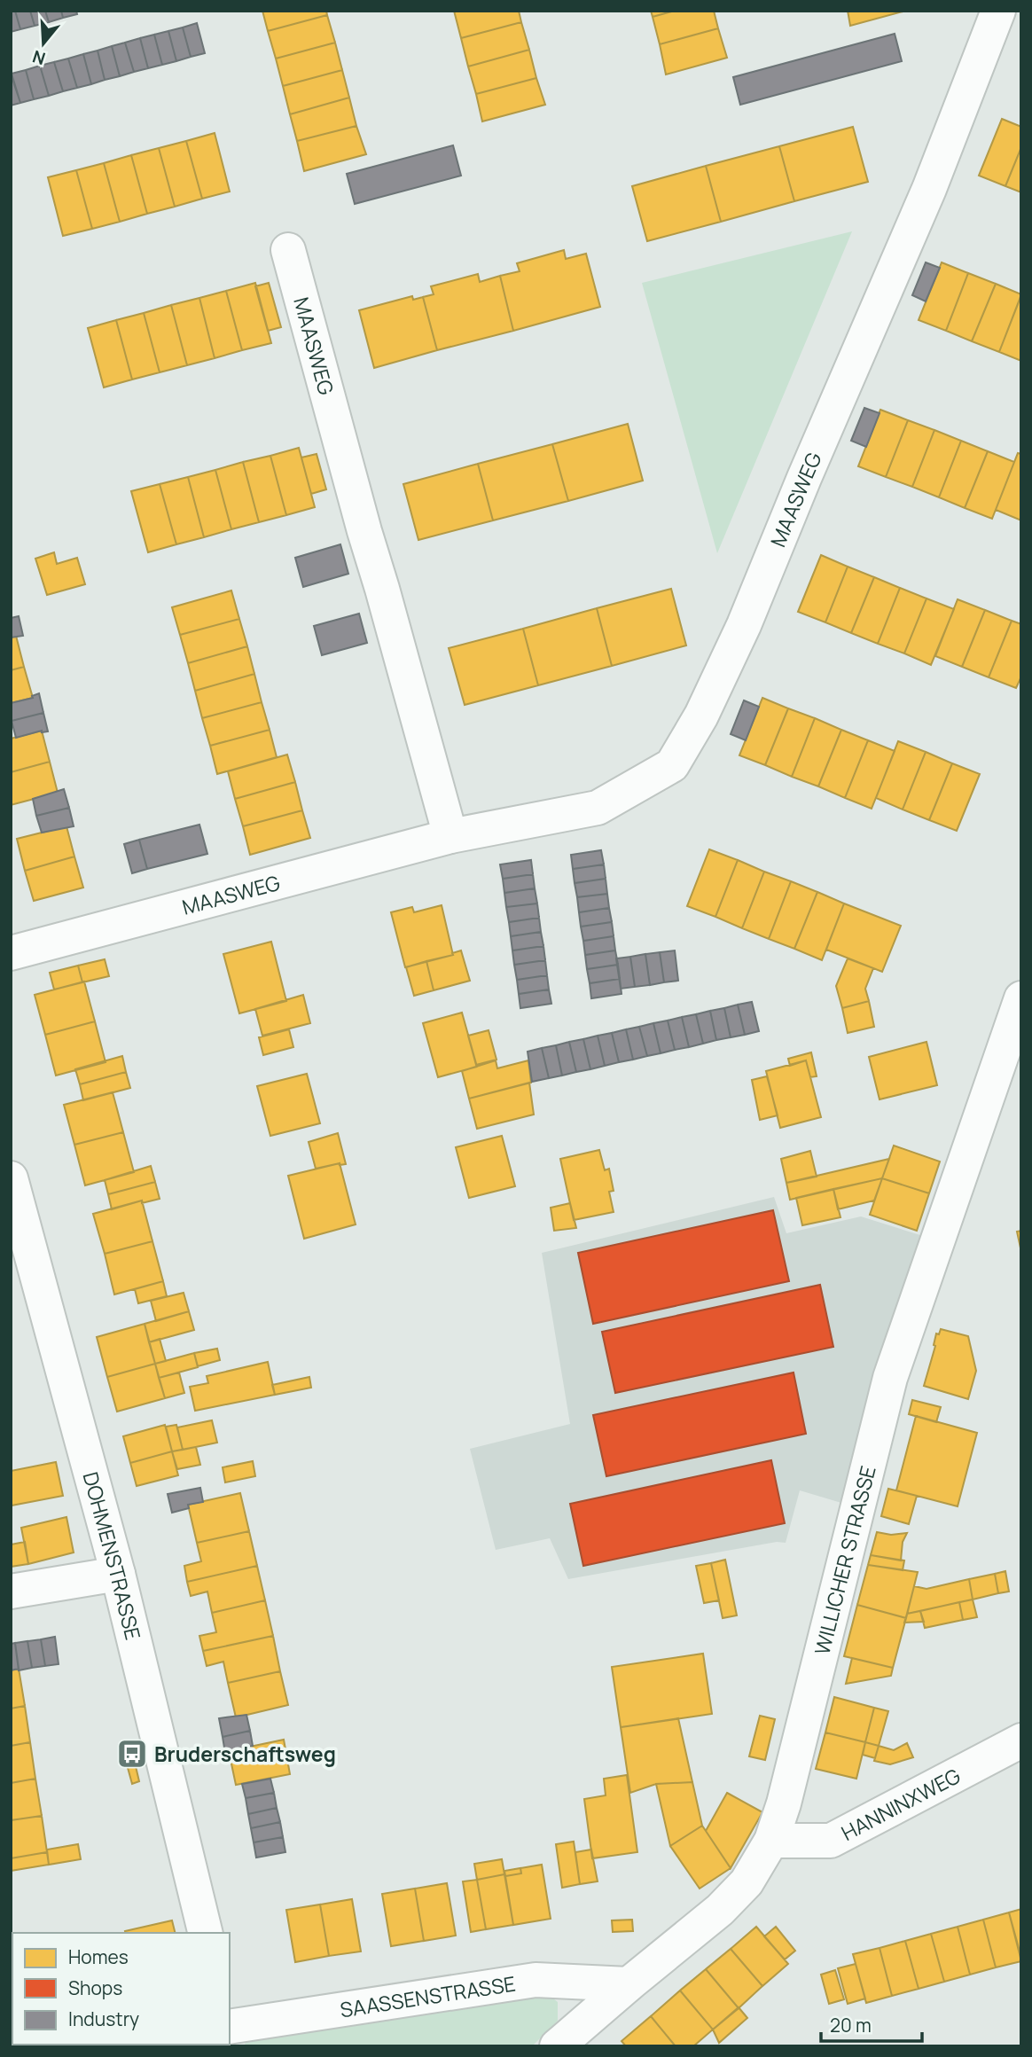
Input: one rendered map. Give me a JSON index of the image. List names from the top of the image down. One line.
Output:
{"streets":{"street":["MAASWEG","DOHMENSTRASSE","WILLICHER STRASSE","HANNINXWEG","SAASSENSTRASSE"]},"crossings":[["WILLICHER STRASSE","HANNINXWEG"],["WILLICHER STRASSE","SAASSENSTRASSE"]],"places":{"bus stop":["Bruderschaftsweg"]},"legend":["Homes","Shops","Industry"],"scale_bar":"20 m","north":"bottom"}
